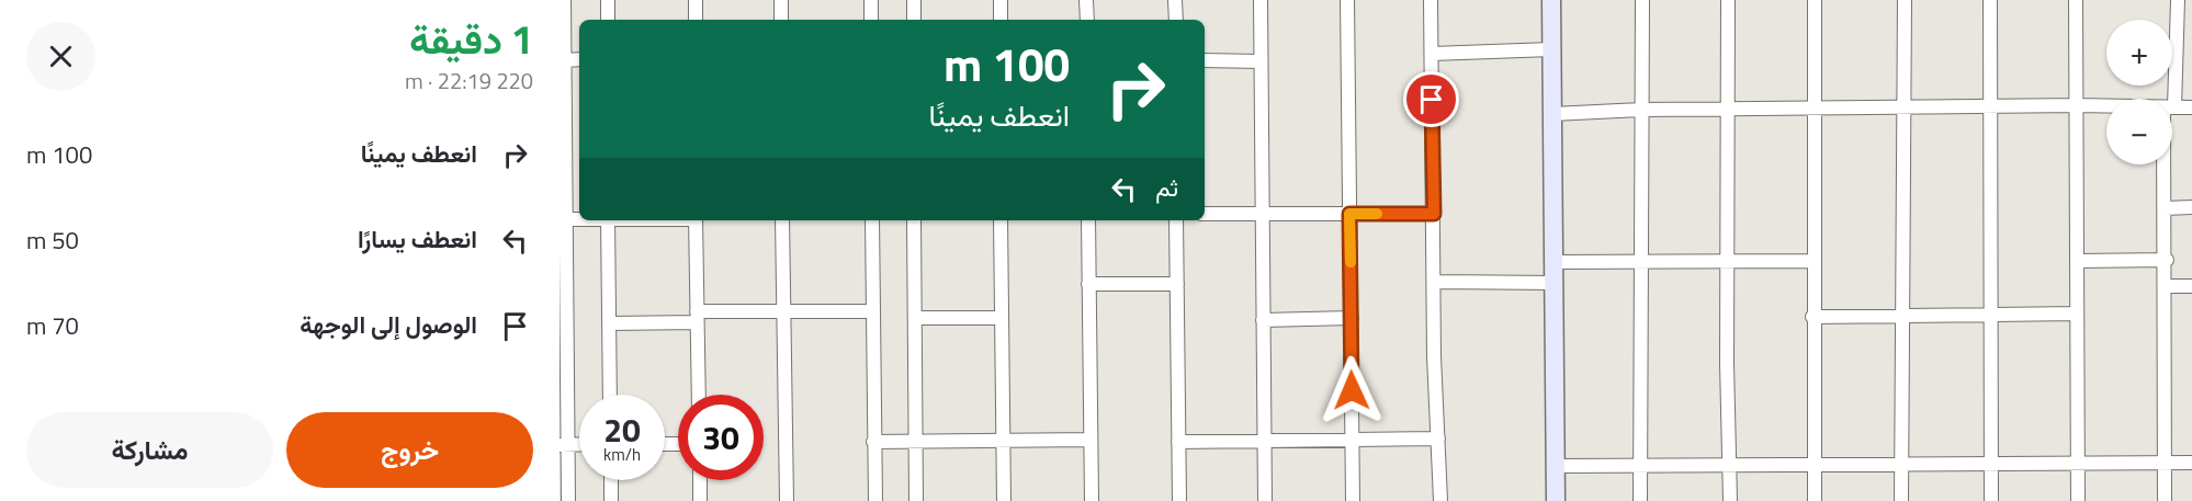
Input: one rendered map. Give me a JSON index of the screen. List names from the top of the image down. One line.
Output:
{"page":{"heading":["1 دقيقة","220 m · 22:19"],"map_buttons":["+","−"],"turn":["100 m","انعطف يمينًا"],"list":[{"name":"انعطف يمينًا","value":"100 m"},{"name":"انعطف يسارًا","value":"50 m"},{"name":"الوصول إلى الوجهة","value":"70 m"}],"then":"ثم","speed":"20 km/h","limit":"30","buttons":["خروج","مشاركة"]}}
